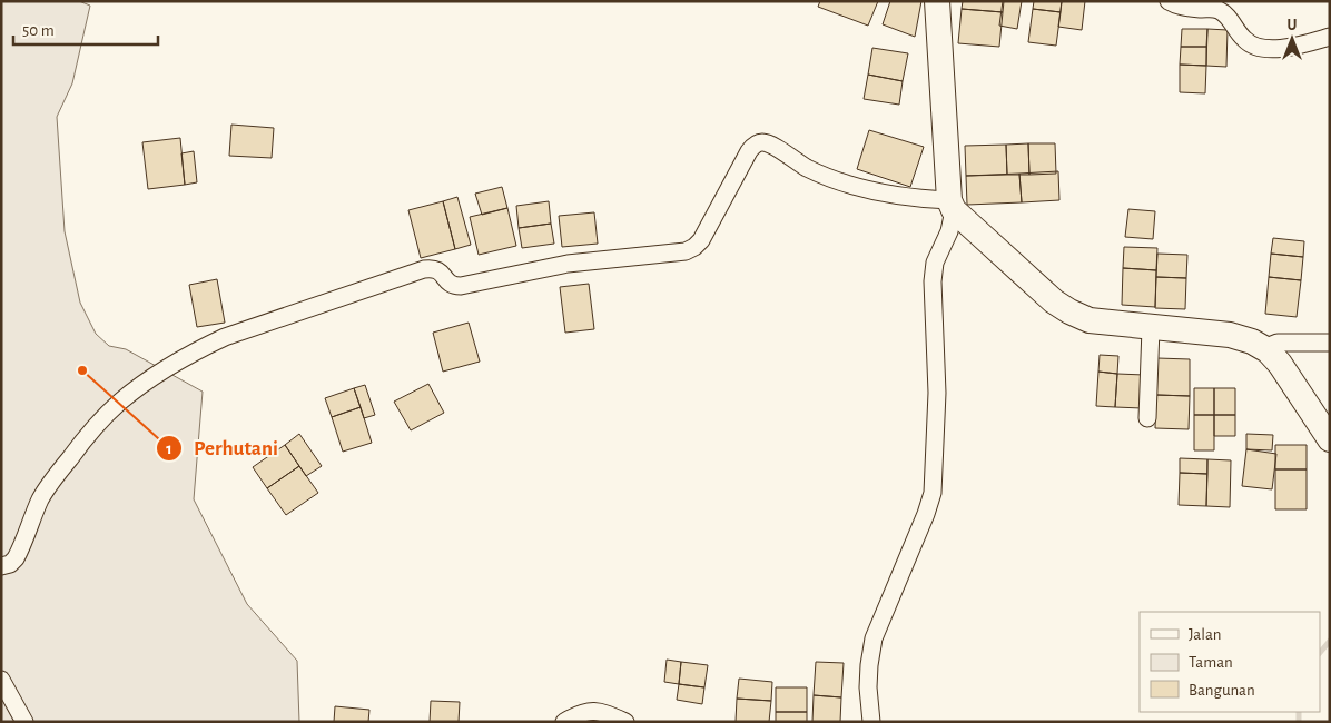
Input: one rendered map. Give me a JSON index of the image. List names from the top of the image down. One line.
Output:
{"places":["Perhutani"],"legend":["Jalan","Taman","Bangunan"],"scale_bar":"50 m","north":"top"}
